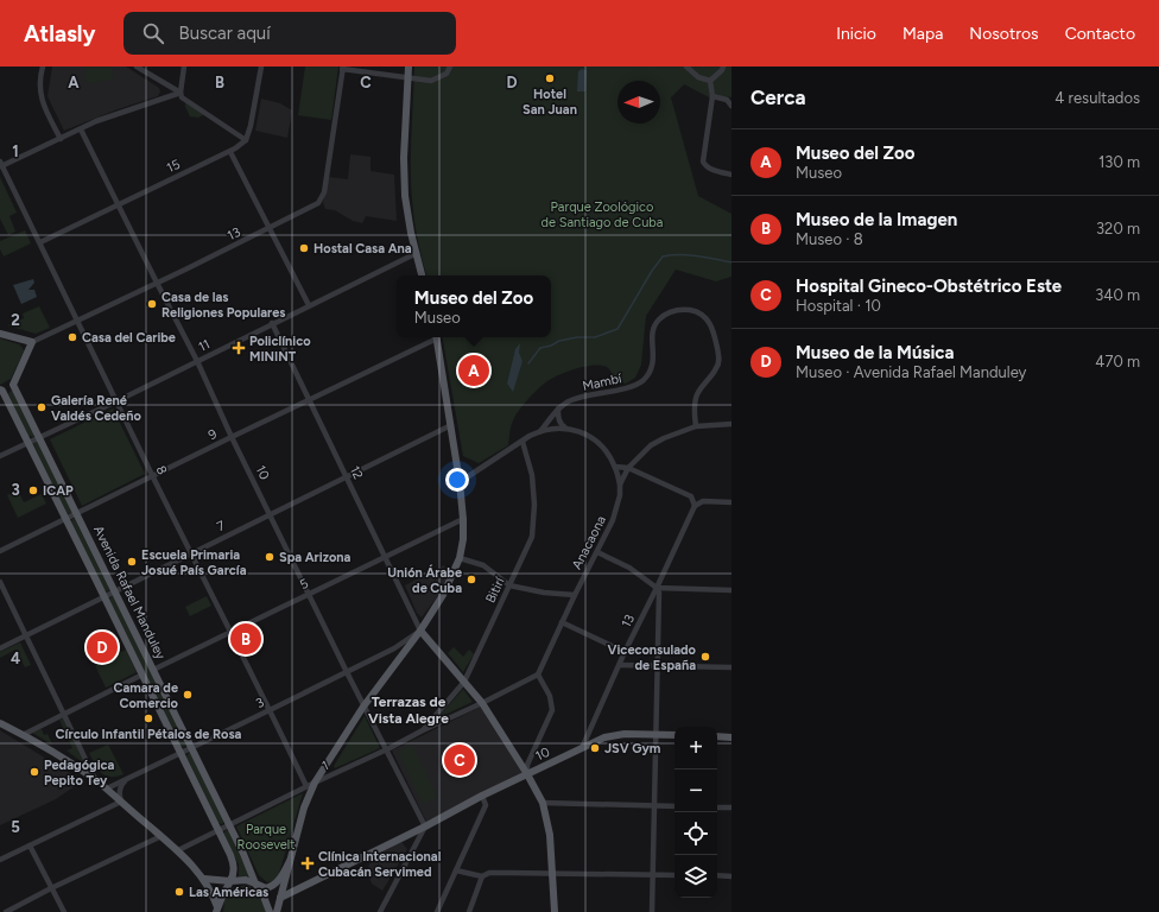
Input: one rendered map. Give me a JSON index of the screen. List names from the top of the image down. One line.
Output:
{"streets":{"main road":["10","Avenida Rafael Manduley"],"street":["15","13","11","Mambí","9","8","12","7","Anacaona","5","Bitirí","3","1"]},"crossings":[["15","8"],["15","10"],["13","8"],["13","10"],["11","8"],["11","10"],["11","12"],["11","Avenida Rafael Manduley"],["Mambí","Anacaona"],["9","8"],["9","10"],["9","12"],["9","Avenida Rafael Manduley"],["8","7"],["8","5"],["8","3"],["8","1"],["10","7"],["10","5"],["10","3"],["10","1"],["12","7"],["12","5"],["12","3"],["7","Avenida Rafael Manduley"],["5","Avenida Rafael Manduley"],["Bitirí","1"],["Avenida Rafael Manduley","3"],["Avenida Rafael Manduley","1"]],"districts":["Terrazas de Vista Alegre"],"parks":["Parque Zoológico de Santiago de Cuba","Parque Roosevelt"],"places":{"other":["Hotel San Juan","Hostal Casa Ana","Casa de las Religiones Populares","Casa del Caribe","Galería René Valdés Cedeño","ICAP","Spa Arizona","Escuela Primaria Josué País García","Unión Árabe de Cuba","Viceconsulado de España","Camara de Comercio","Círculo Infantil Pétalos de Rosa","JSV Gym","Pedagógica Pepito Tey","Las Américas"],"health":["Policlínico MININT","Clínica Internacional Cubacán Servimed"]},"north":"left","page":{"header":"Atlasly","search":"Buscar aquí","nav":["Inicio","Mapa","Nosotros","Contacto"],"heading":["Cerca","4 resultados"],"list":[{"mark":"A","name":"Museo del Zoo","note":"Museo","value":"130 m"},{"mark":"B","name":"Museo de la Imagen","note":"Museo · 8","value":"320 m"},{"mark":"C","name":"Hospital Gineco-Obstétrico Este","note":"Hospital · 10","value":"340 m"},{"mark":"D","name":"Museo de la Música","note":"Museo · Avenida Rafael Manduley","value":"470 m"}],"popup":["Museo del Zoo","Museo"],"pins":["A","B","D","C"],"map_buttons":["+","−"]},"grid":{"columns":["A","B","C","D"],"rows":["1","2","3","4","5"]}}
